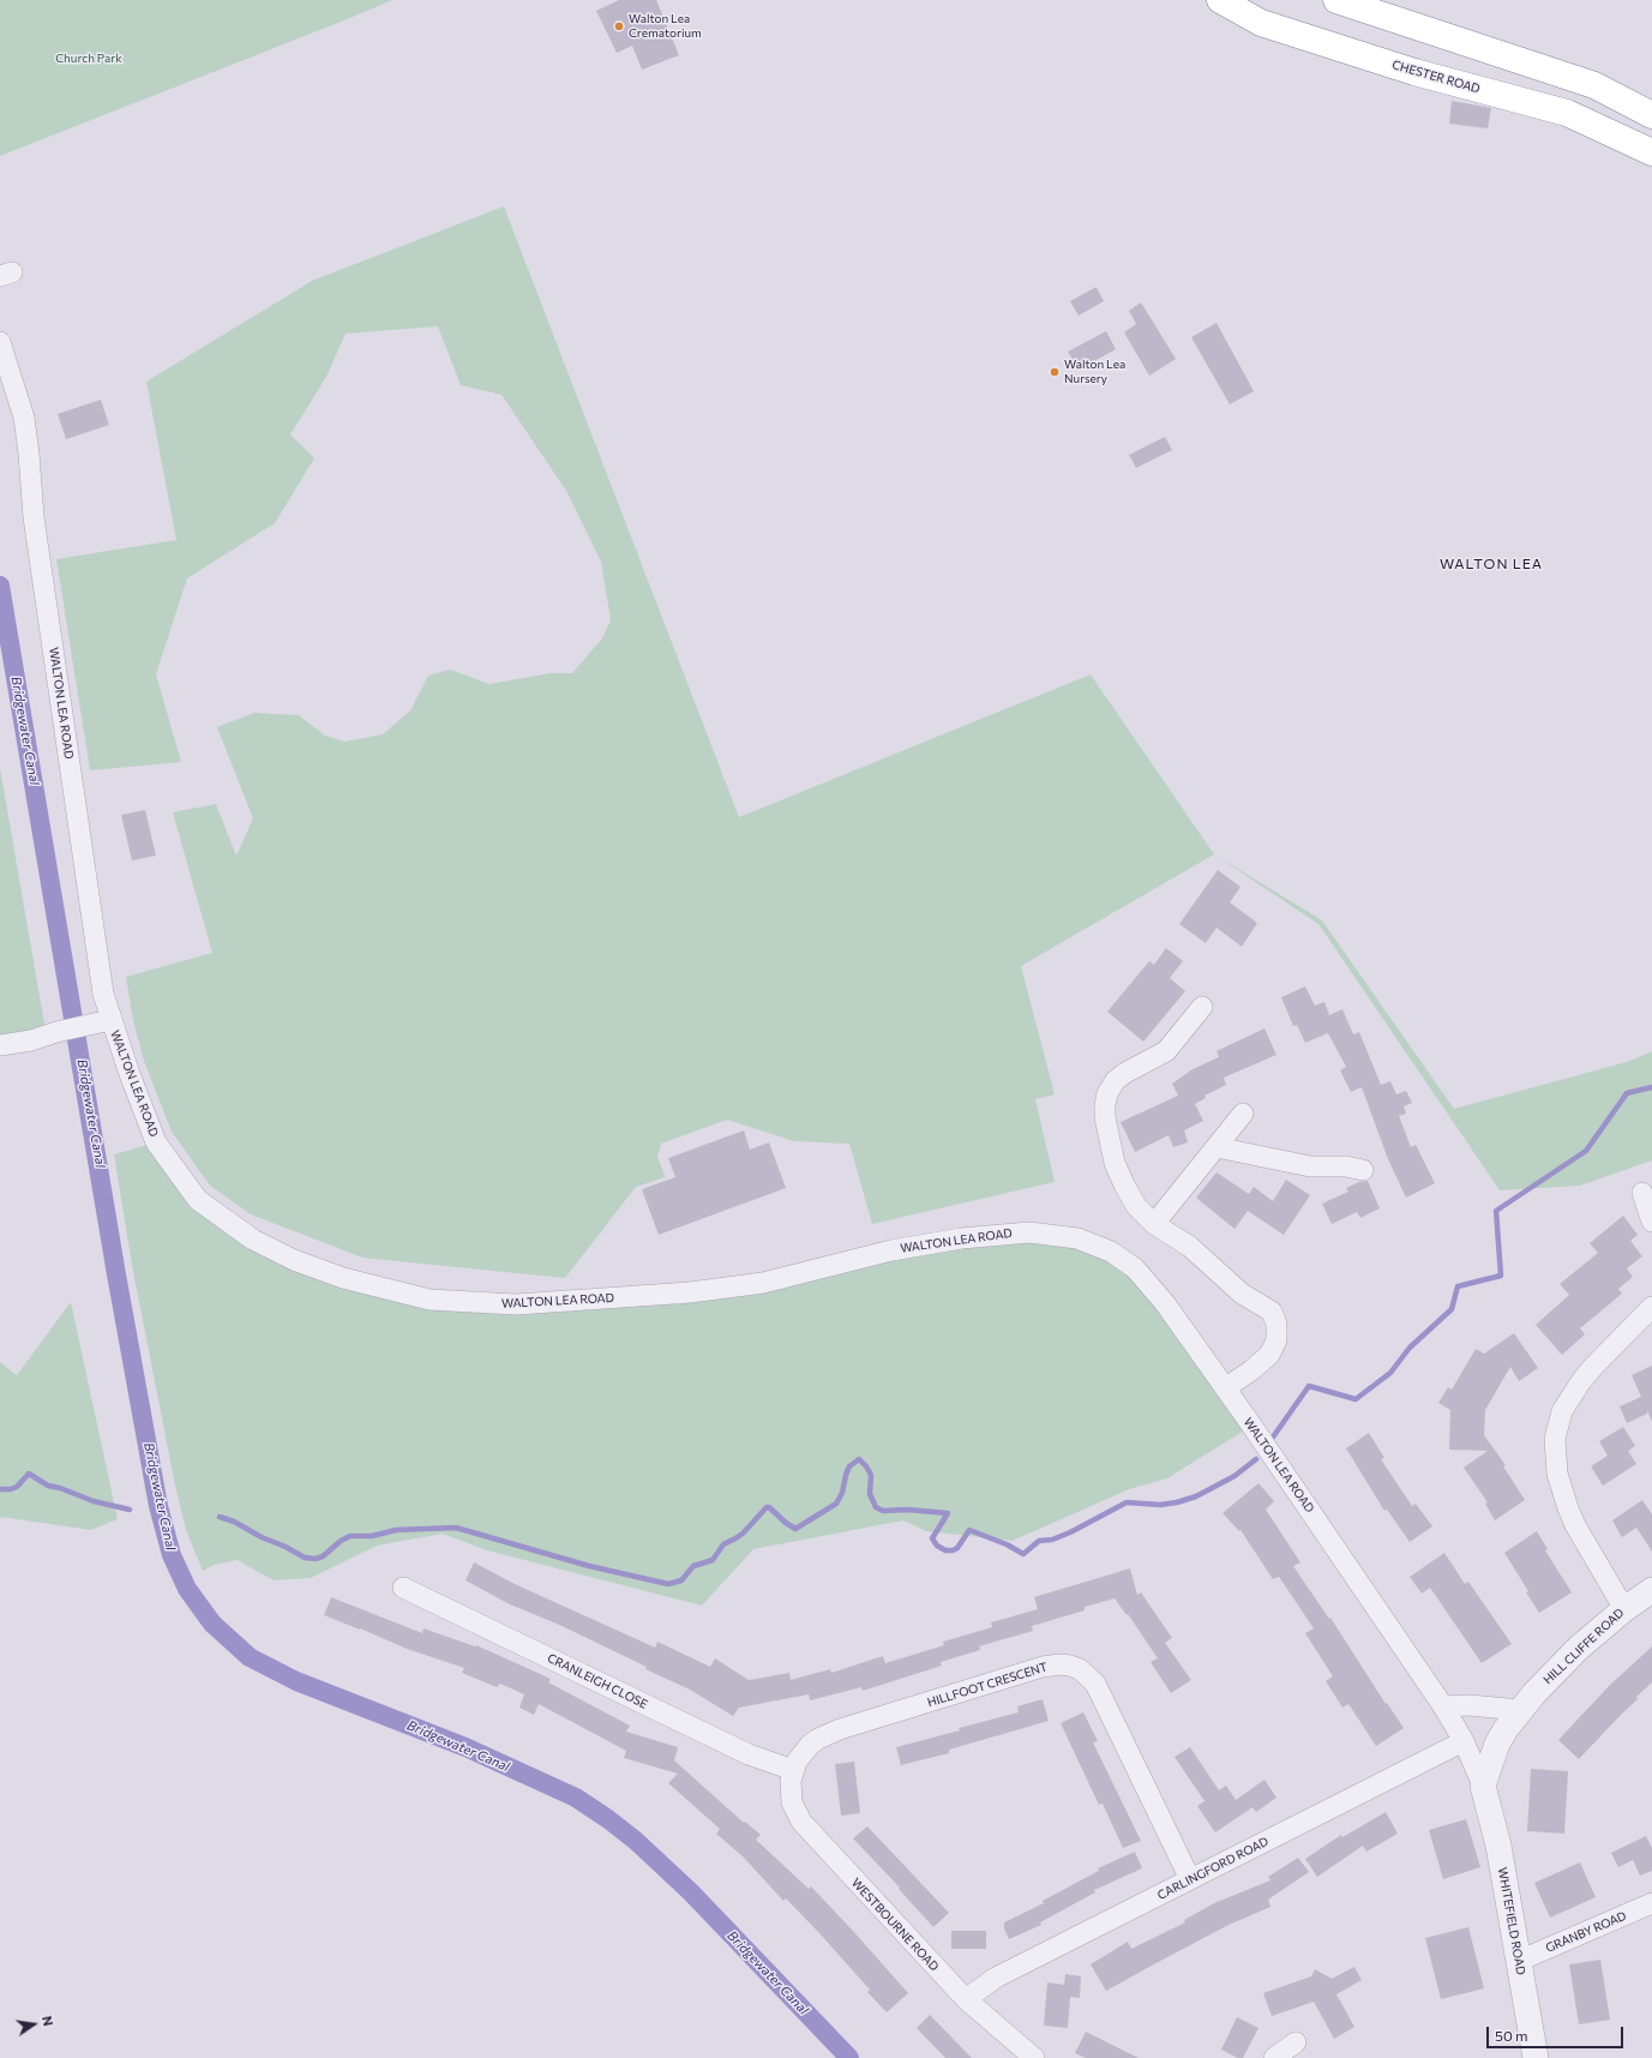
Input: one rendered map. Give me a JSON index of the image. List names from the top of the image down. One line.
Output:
{"streets":{"highway":["CHESTER ROAD"],"street":["WALTON LEA ROAD","HILL CLIFFE ROAD","CRANLEIGH CLOSE","HILLFOOT CRESCENT","CARLINGFORD ROAD","WHITEFIELD ROAD","WESTBOURNE ROAD","GRANBY ROAD"]},"crossings":[["WALTON LEA ROAD","HILL CLIFFE ROAD"],["WALTON LEA ROAD","CARLINGFORD ROAD"],["WALTON LEA ROAD","WHITEFIELD ROAD"],["HILL CLIFFE ROAD","WHITEFIELD ROAD"],["CRANLEIGH CLOSE","HILLFOOT CRESCENT"],["CRANLEIGH CLOSE","WESTBOURNE ROAD"],["HILLFOOT CRESCENT","CARLINGFORD ROAD"],["HILLFOOT CRESCENT","WESTBOURNE ROAD"],["CARLINGFORD ROAD","WESTBOURNE ROAD"],["WHITEFIELD ROAD","GRANBY ROAD"]],"districts":["WALTON LEA"],"water":["Bridgewater Canal"],"parks":["Church Park"],"places":["Walton Lea Crematorium","Walton Lea Nursery"],"scale_bar":"50 m","north":"right"}
